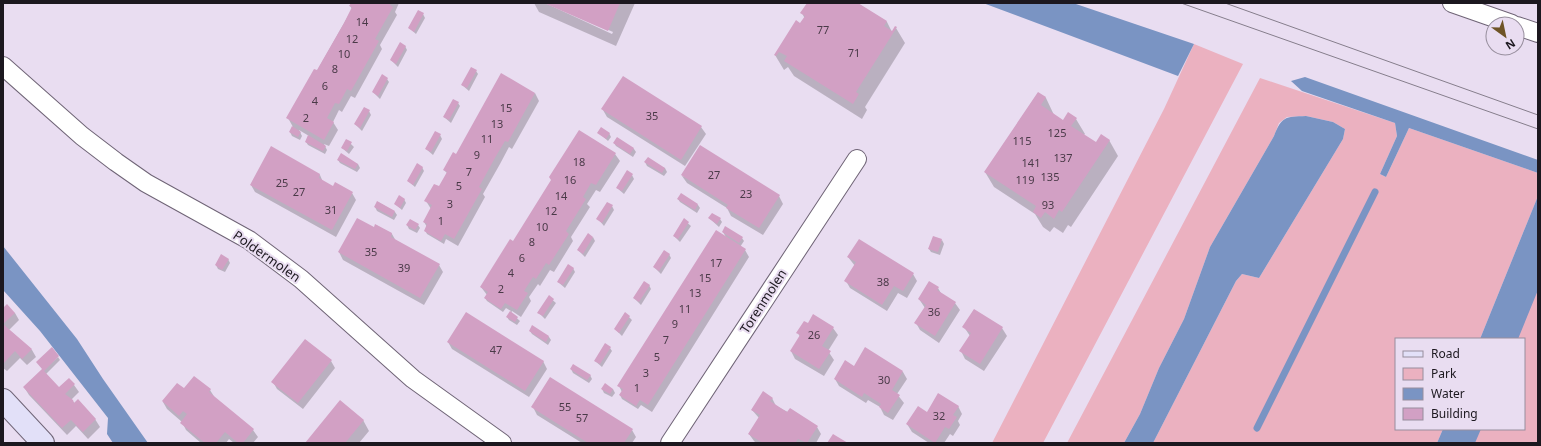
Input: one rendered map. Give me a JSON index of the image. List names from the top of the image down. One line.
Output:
{"streets":{"street":["Poldermolen","Torenmolen"]},"house_numbers":["14","77","12","71","10","8","6","4","15","35","2","13","125","11","115","9","137","18","141","7","27","135","16","119","25","5","27","23","14","3","93","31","12","1","10","8","35","6","17","39","4","15","38","2","13","11","36","9","26","7","47","5","3","30","1","55","32","57"],"legend":["Road","Park","Water","Building"],"north":"bottom right"}
